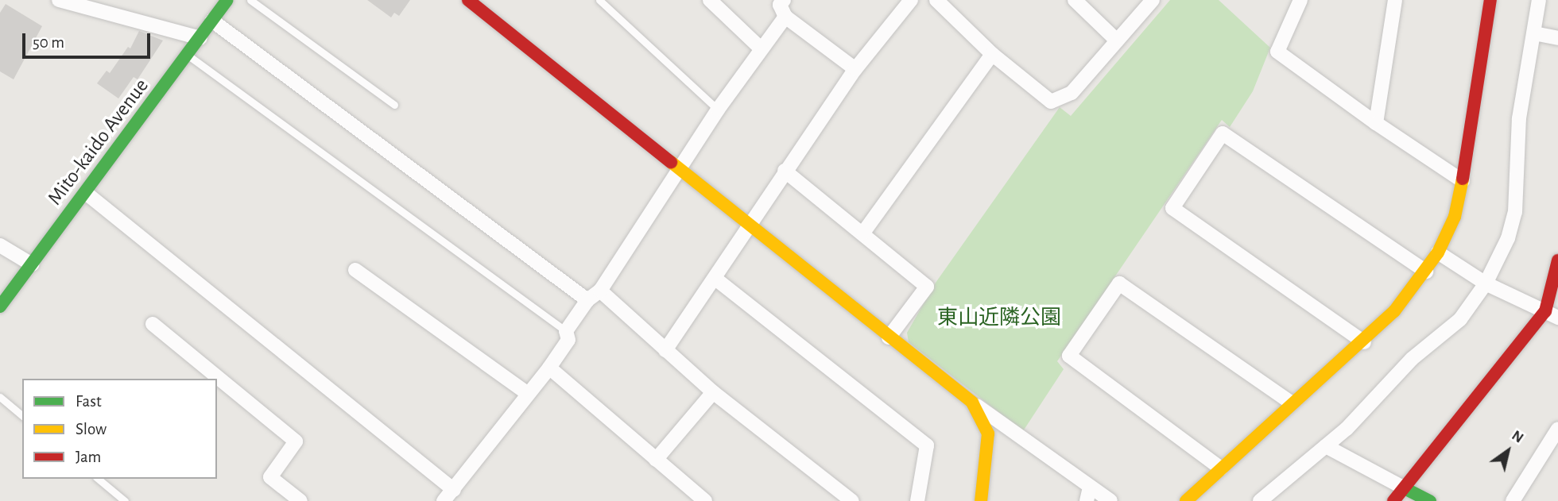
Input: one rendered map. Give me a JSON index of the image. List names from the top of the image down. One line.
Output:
{"streets":{"street":["Mito-kaido Avenue"]},"parks":["東山近隣公園"],"legend":["Fast","Slow","Jam"],"scale_bar":"50 m","north":"top right"}
